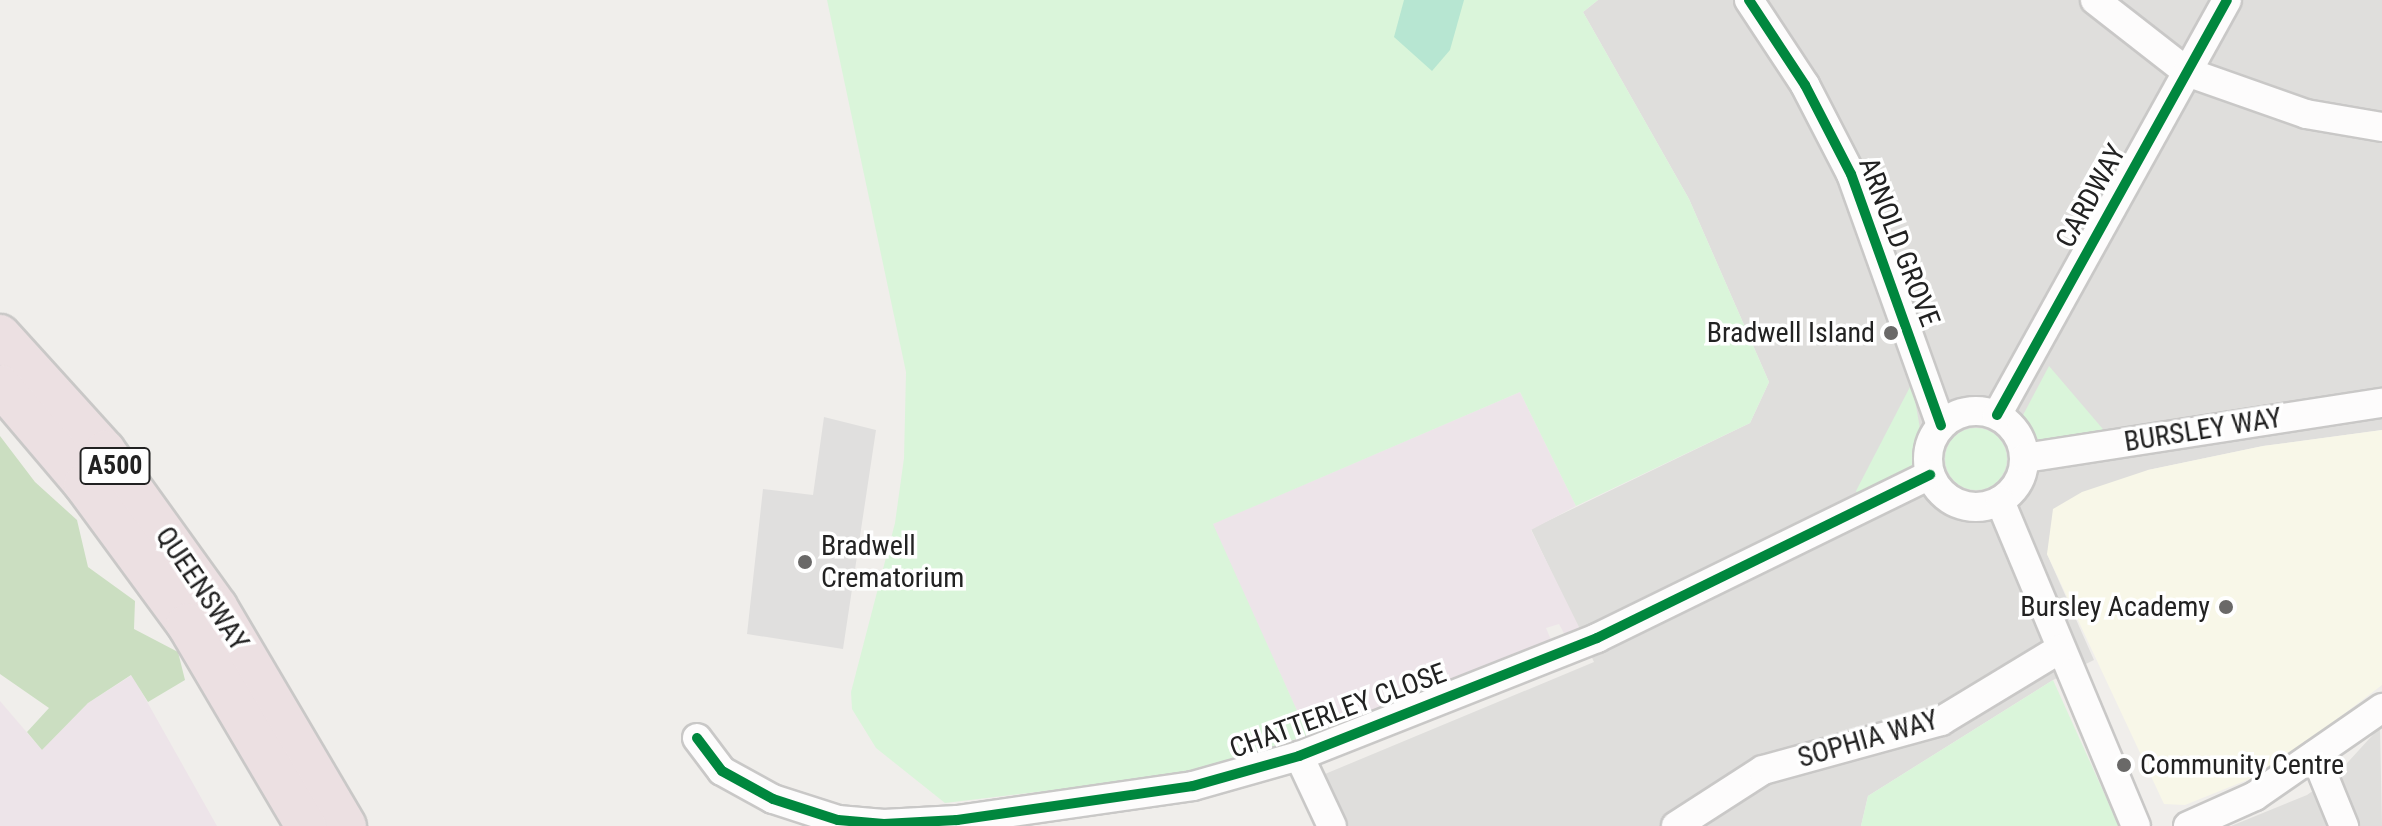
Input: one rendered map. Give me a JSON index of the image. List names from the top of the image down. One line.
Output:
{"streets":{"highway":["A500","QUEENSWAY"],"street":["CARDWAY","ARNOLD GROVE","BURSLEY WAY","CHATTERLEY CLOSE","SOPHIA WAY"]},"crossings":[["CARDWAY","ARNOLD GROVE"],["CARDWAY","BURSLEY WAY"],["CARDWAY","CHATTERLEY CLOSE"],["ARNOLD GROVE","BURSLEY WAY"],["ARNOLD GROVE","CHATTERLEY CLOSE"],["BURSLEY WAY","CHATTERLEY CLOSE"]],"places":["Bradwell Island","Bradwell Crematorium","Bursley Academy","Community Centre"]}
